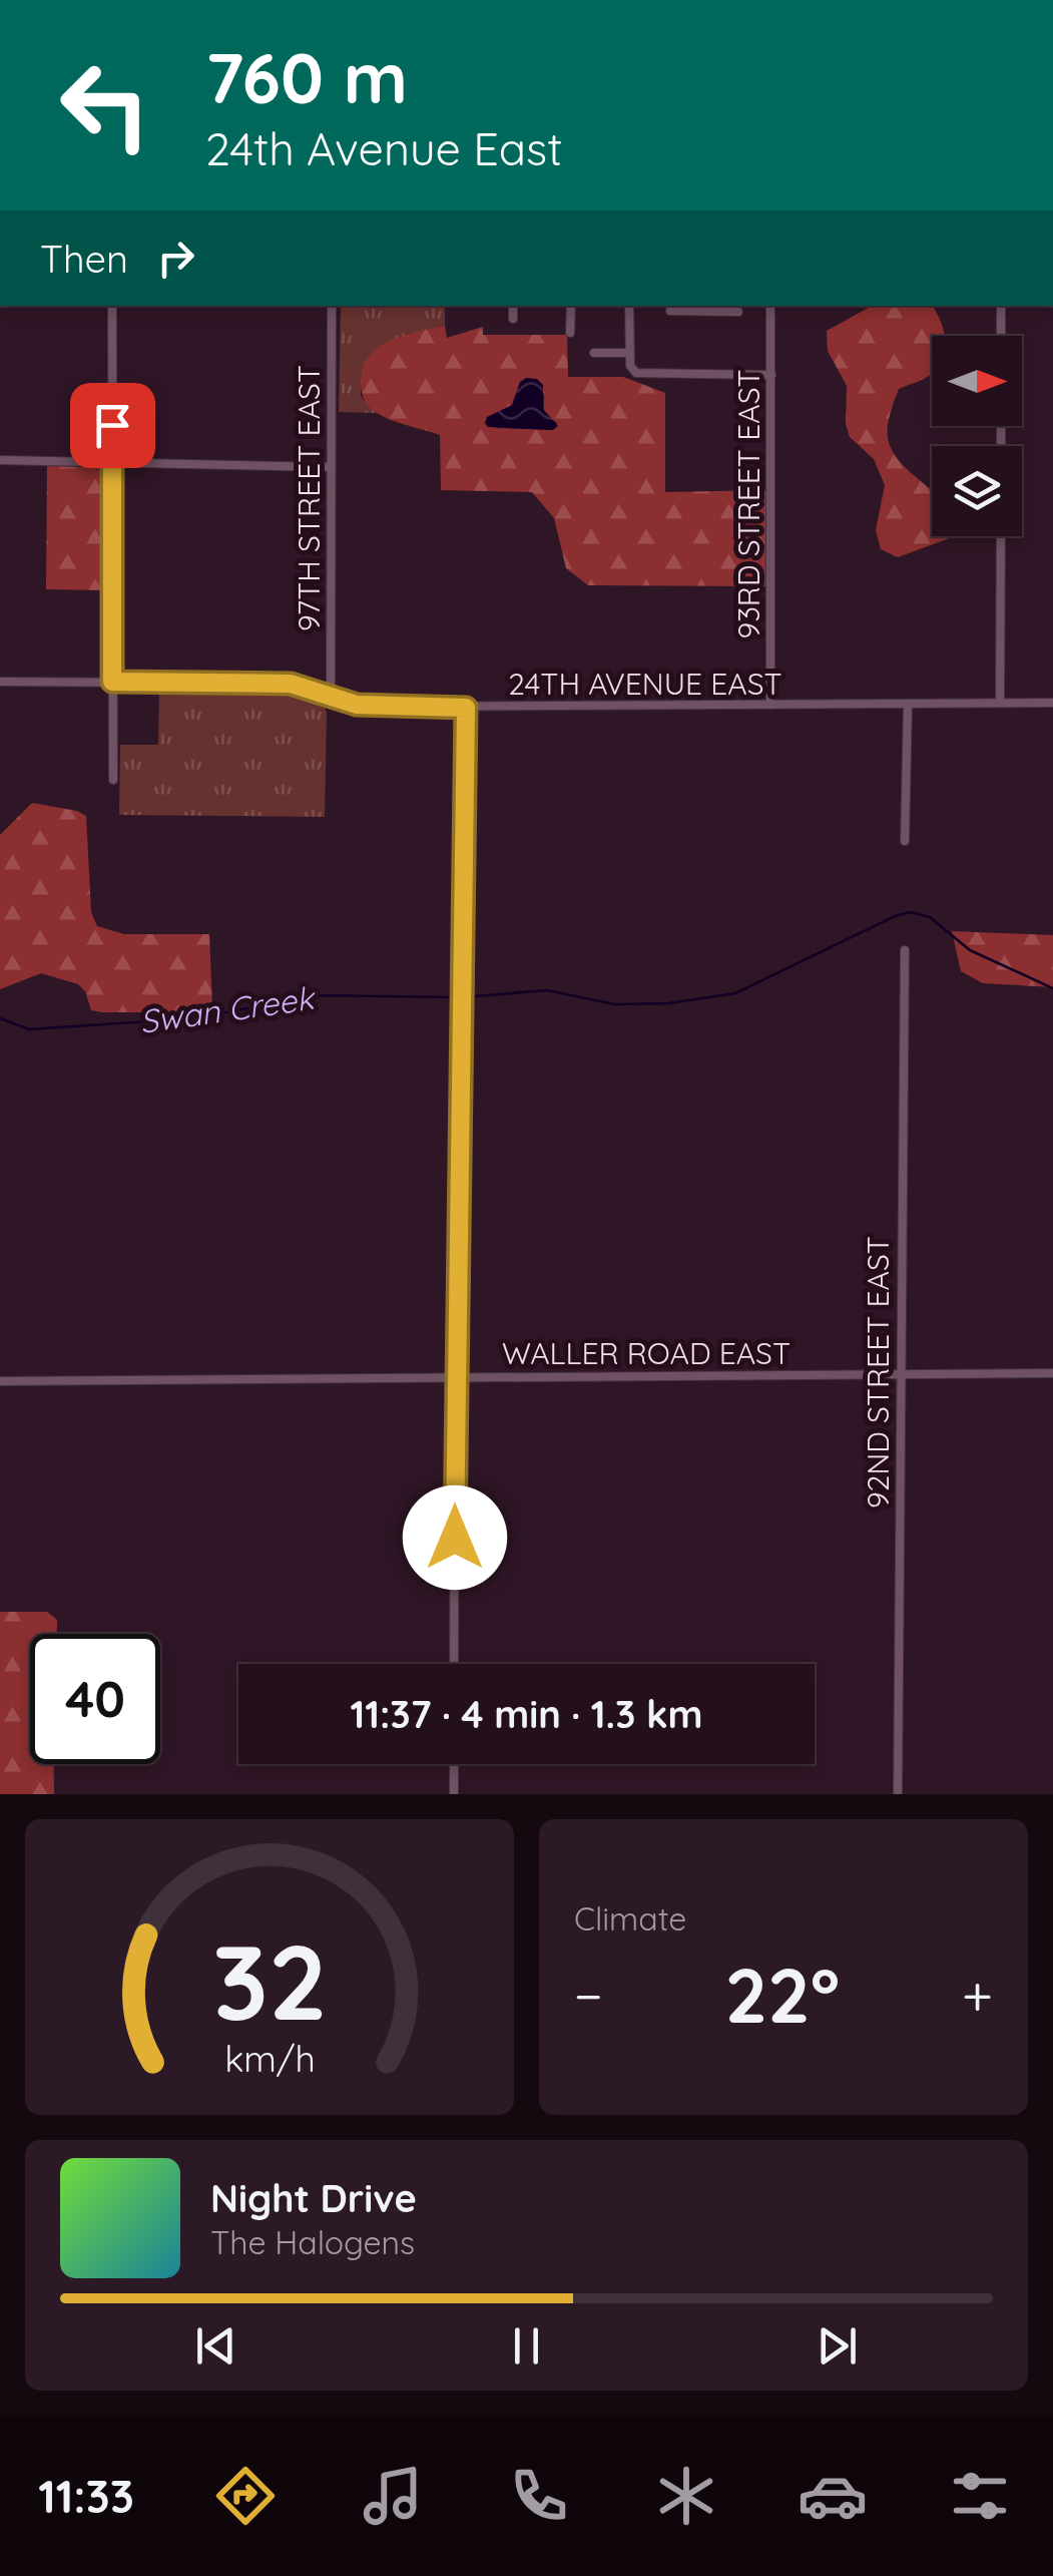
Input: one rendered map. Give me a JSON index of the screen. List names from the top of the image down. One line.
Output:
{"streets":{"street":["97TH STREET EAST","93RD STREET EAST","24TH AVENUE EAST","WALLER ROAD EAST","92ND STREET EAST"]},"crossings":[["97TH STREET EAST","24TH AVENUE EAST"],["93RD STREET EAST","24TH AVENUE EAST"],["WALLER ROAD EAST","92ND STREET EAST"]],"water":["Swan Creek"],"north":"right","page":{"turn":["760 m","24th Avenue East"],"then":"Then","limit":"40","trip":"11:37 · 4 min · 1.3 km","tile":"Climate","heat":["−","22°","+"],"song":["Night Drive","The Halogens"],"tabs":"11:33","gauge":["32","km/h"]}}
